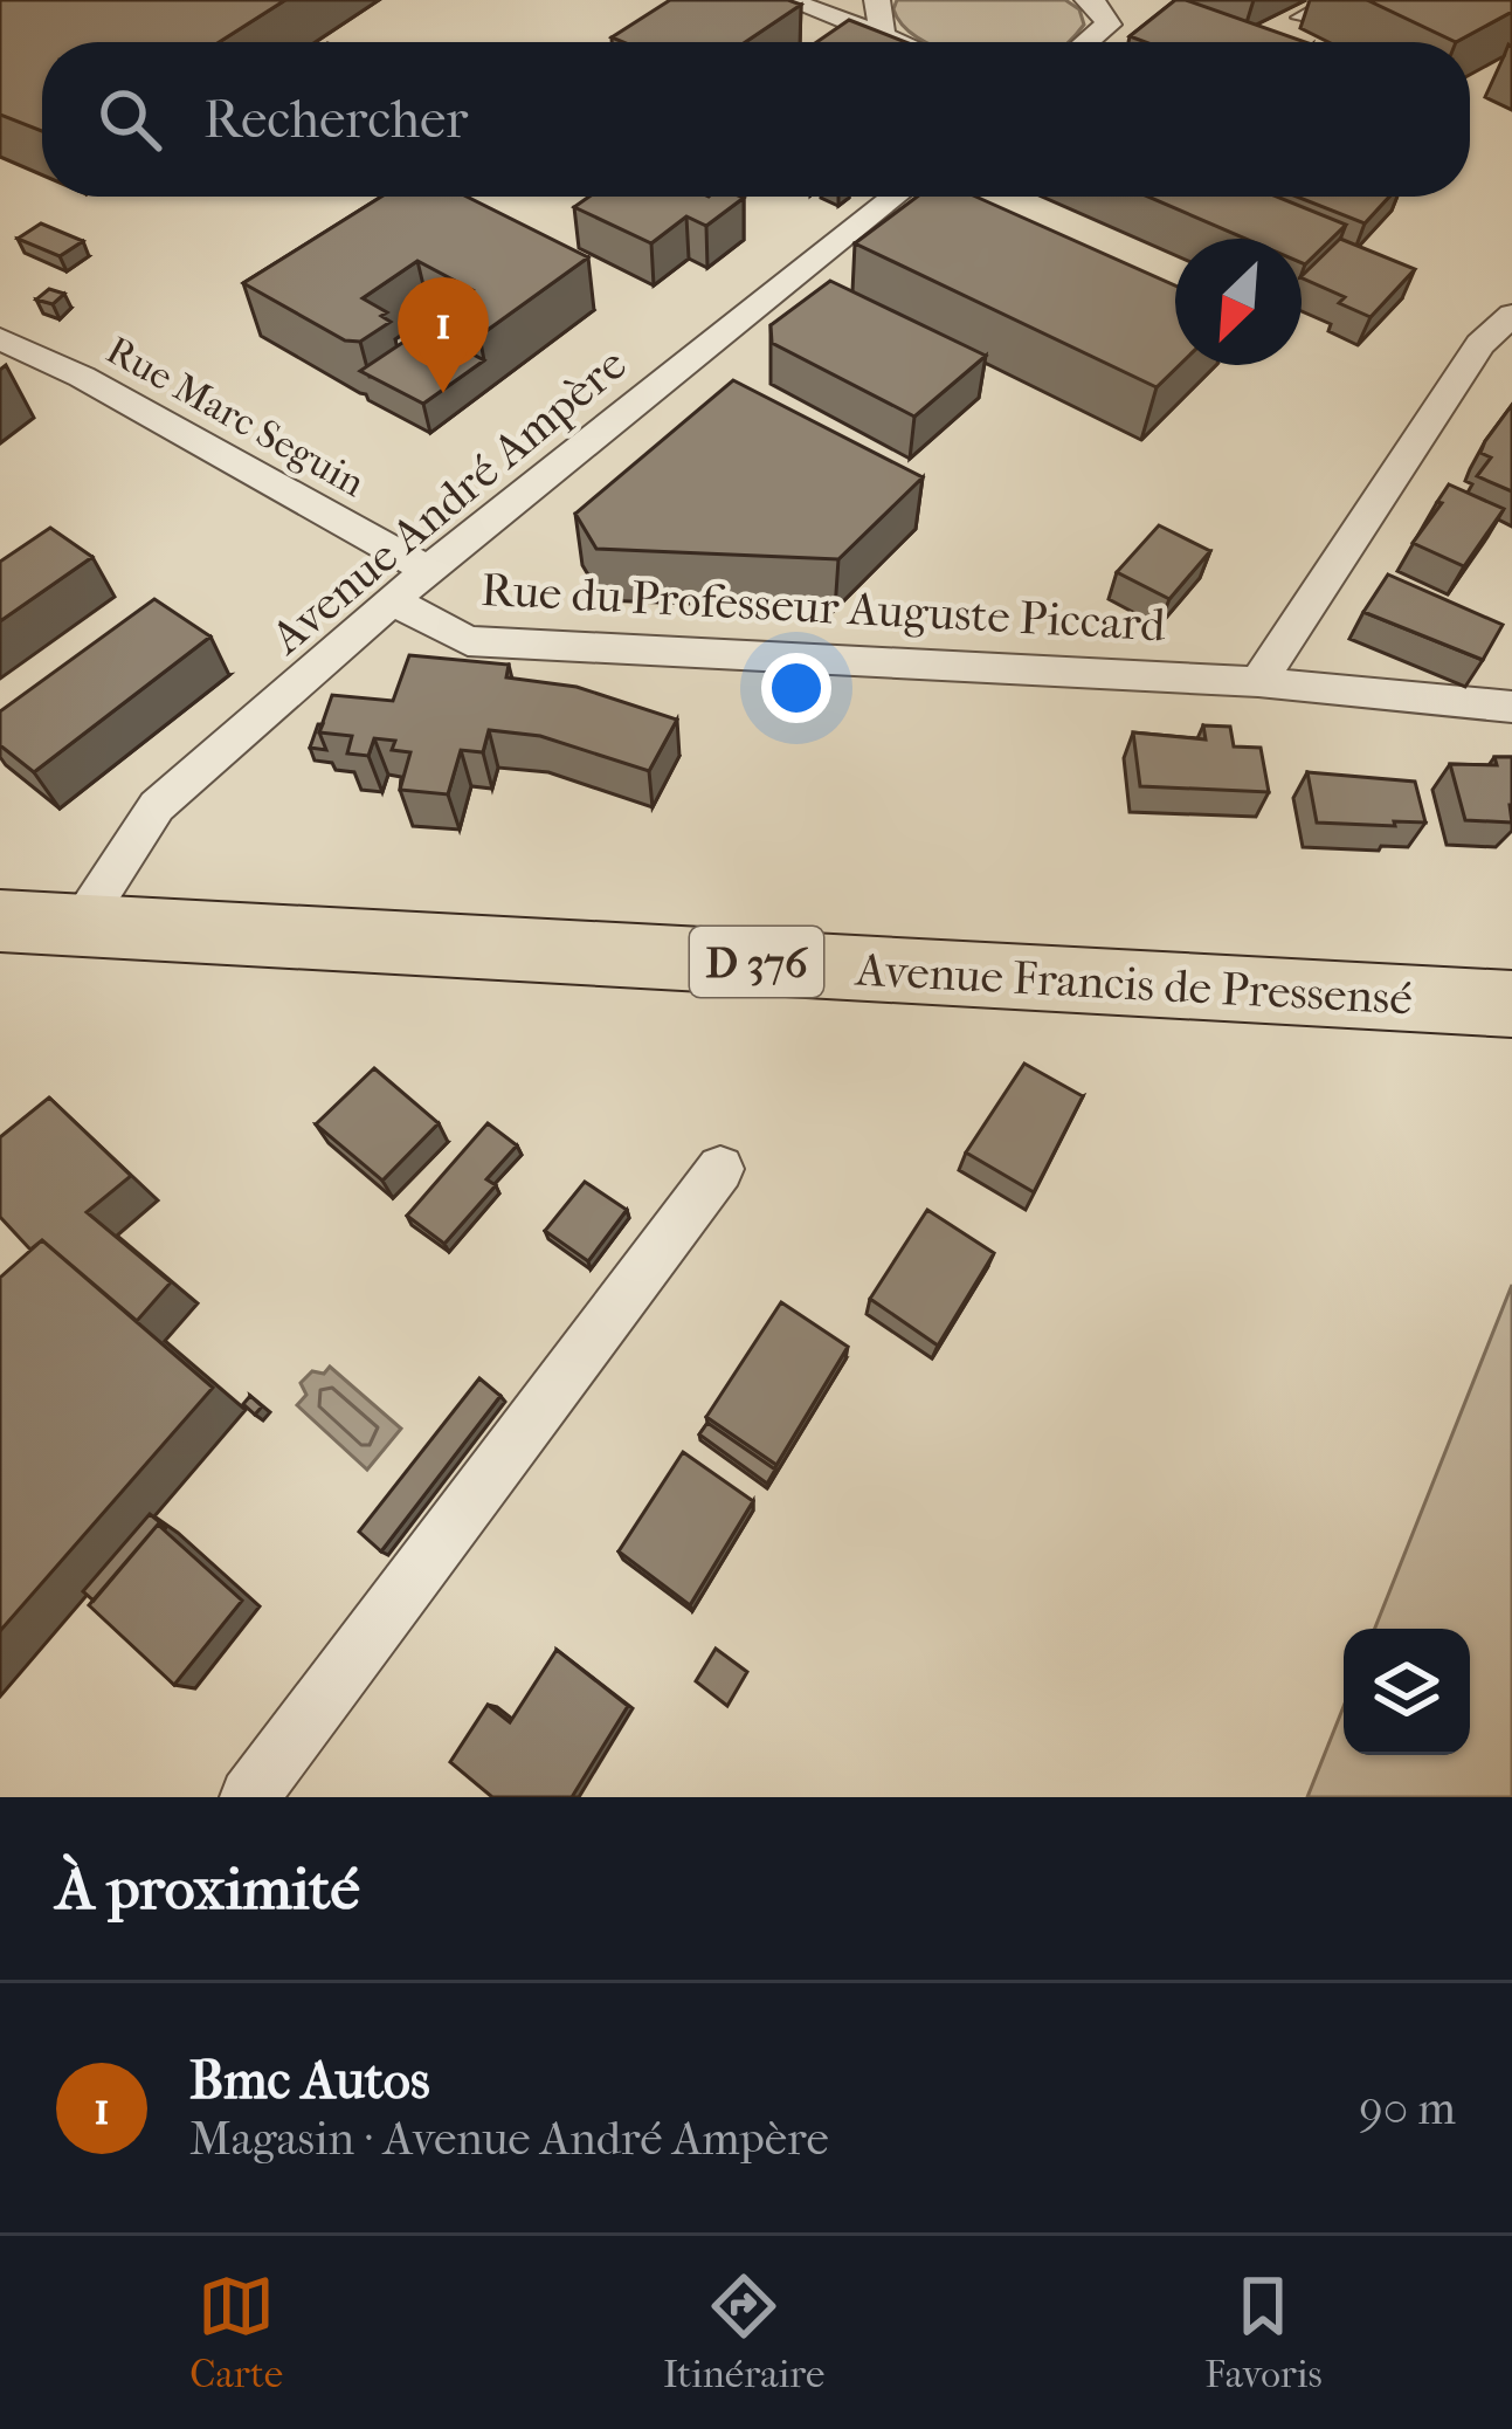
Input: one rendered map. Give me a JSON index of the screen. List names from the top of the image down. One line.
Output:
{"streets":{"main road":["D 376","Avenue Francis de Pressensé"],"street":["Rue Marc Seguin","Avenue André Ampère","Rue du Professeur Auguste Piccard"]},"crossings":[["Rue Marc Seguin","Avenue André Ampère"],["Avenue André Ampère","Rue du Professeur Auguste Piccard"],["Avenue André Ampère","Avenue Francis de Pressensé"]],"north":"bottom left","page":{"search":"Rechercher","pins":"1","heading":"À proximité","list":[{"mark":"1","name":"Bmc Autos","note":"Magasin · Avenue André Ampère","value":"90 m"}],"nav":["Carte","Itinéraire","Favoris"]}}
